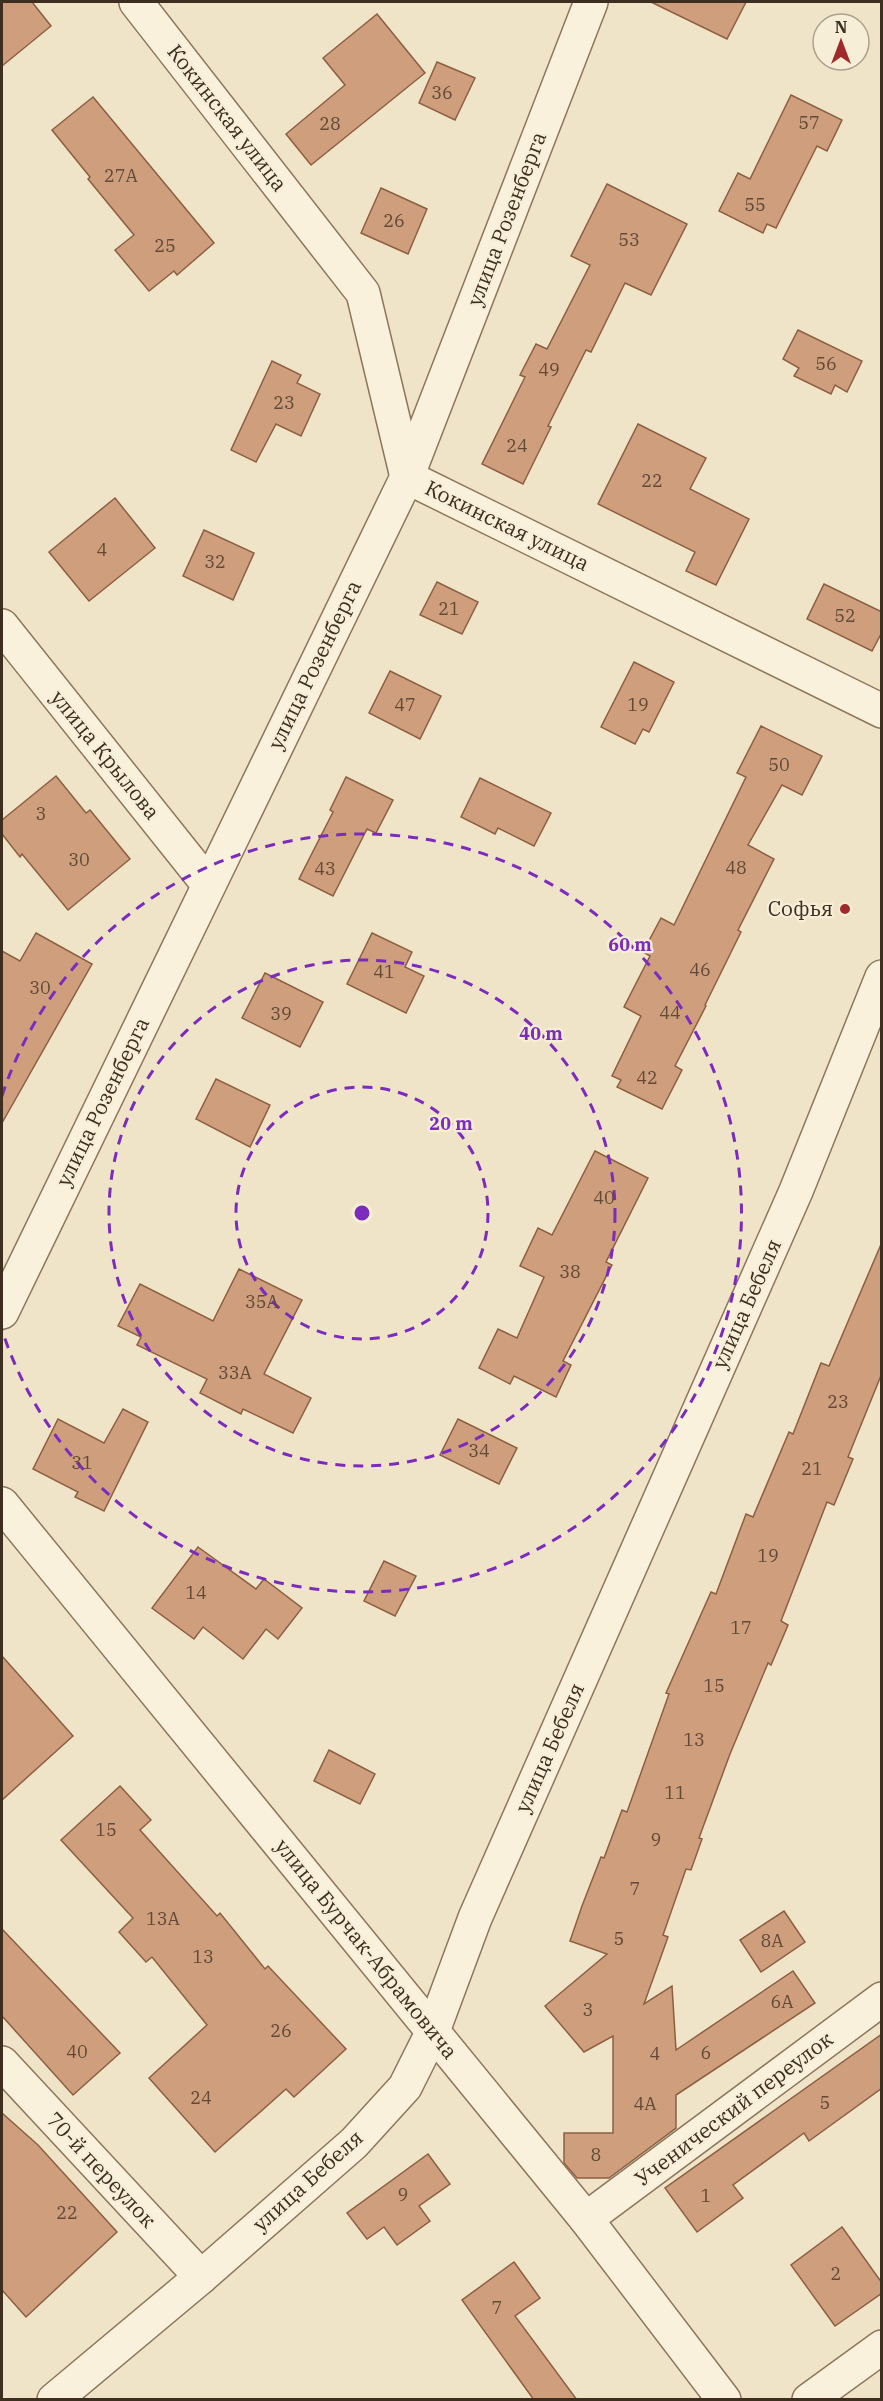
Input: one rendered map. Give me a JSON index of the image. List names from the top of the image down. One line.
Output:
{"streets":{"street":["Кокинская улица","улица Розенберга","улица Крылова","улица Бебеля","улица Бурчак-Абрамовича","Ученический переулок","70-й переулок"]},"crossings":[["Кокинская улица","улица Розенберга"],["улица Розенберга","улица Крылова"],["улица Бебеля","улица Бурчак-Абрамовича"],["улица Бебеля","70-й переулок"],["улица Бурчак-Абрамовича","Ученический переулок"]],"places":["Софья"],"house_numbers":["36","57","28","27А","55","26","53","25","56","49","23","24","22","4","32","21","52","47","19","50","3","30","48","43","46","41","30","44","39","42","40","38","35А","33А","23","34","31","21","19","14","17","15","13","11","15","9","7","13А","5","8А","13","6А","3","26","40","6","4","24","5","4А","8","9","1","22","2","7"],"north":"top","rings":["60 m","40 m","20 m"]}
